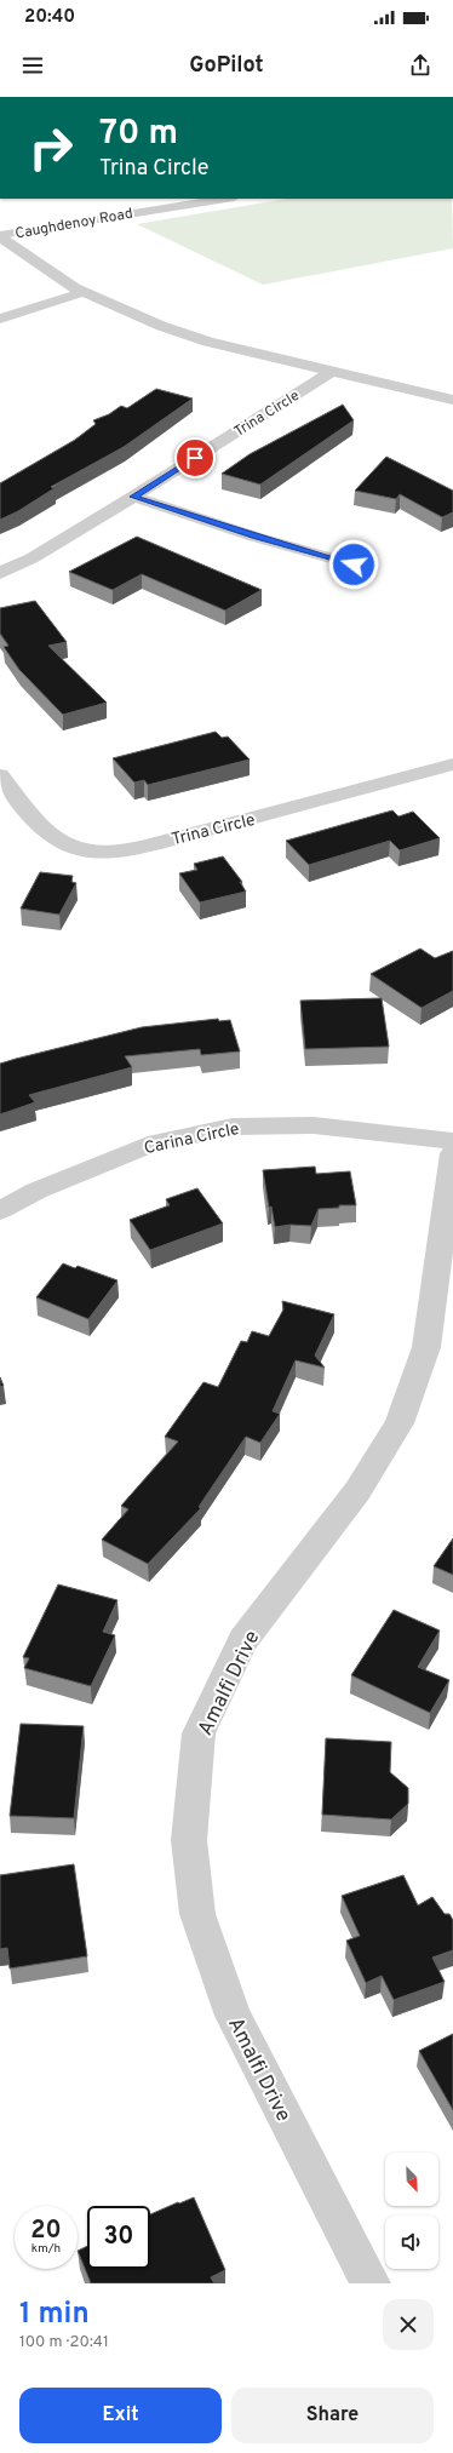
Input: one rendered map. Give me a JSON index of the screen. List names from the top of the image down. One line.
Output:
{"streets":{"street":["Caughdenoy Road","Trina Circle","Carina Circle","Amalfi Drive"]},"crossings":[["Caughdenoy Road","Trina Circle"]],"north":"bottom right","page":{"status":"20:40","header":"GoPilot","turn":["70 m","Trina Circle"],"speed":"20 km/h","limit":"30","heading":["1 min","100 m · 20:41"],"buttons":["Exit","Share"]}}
